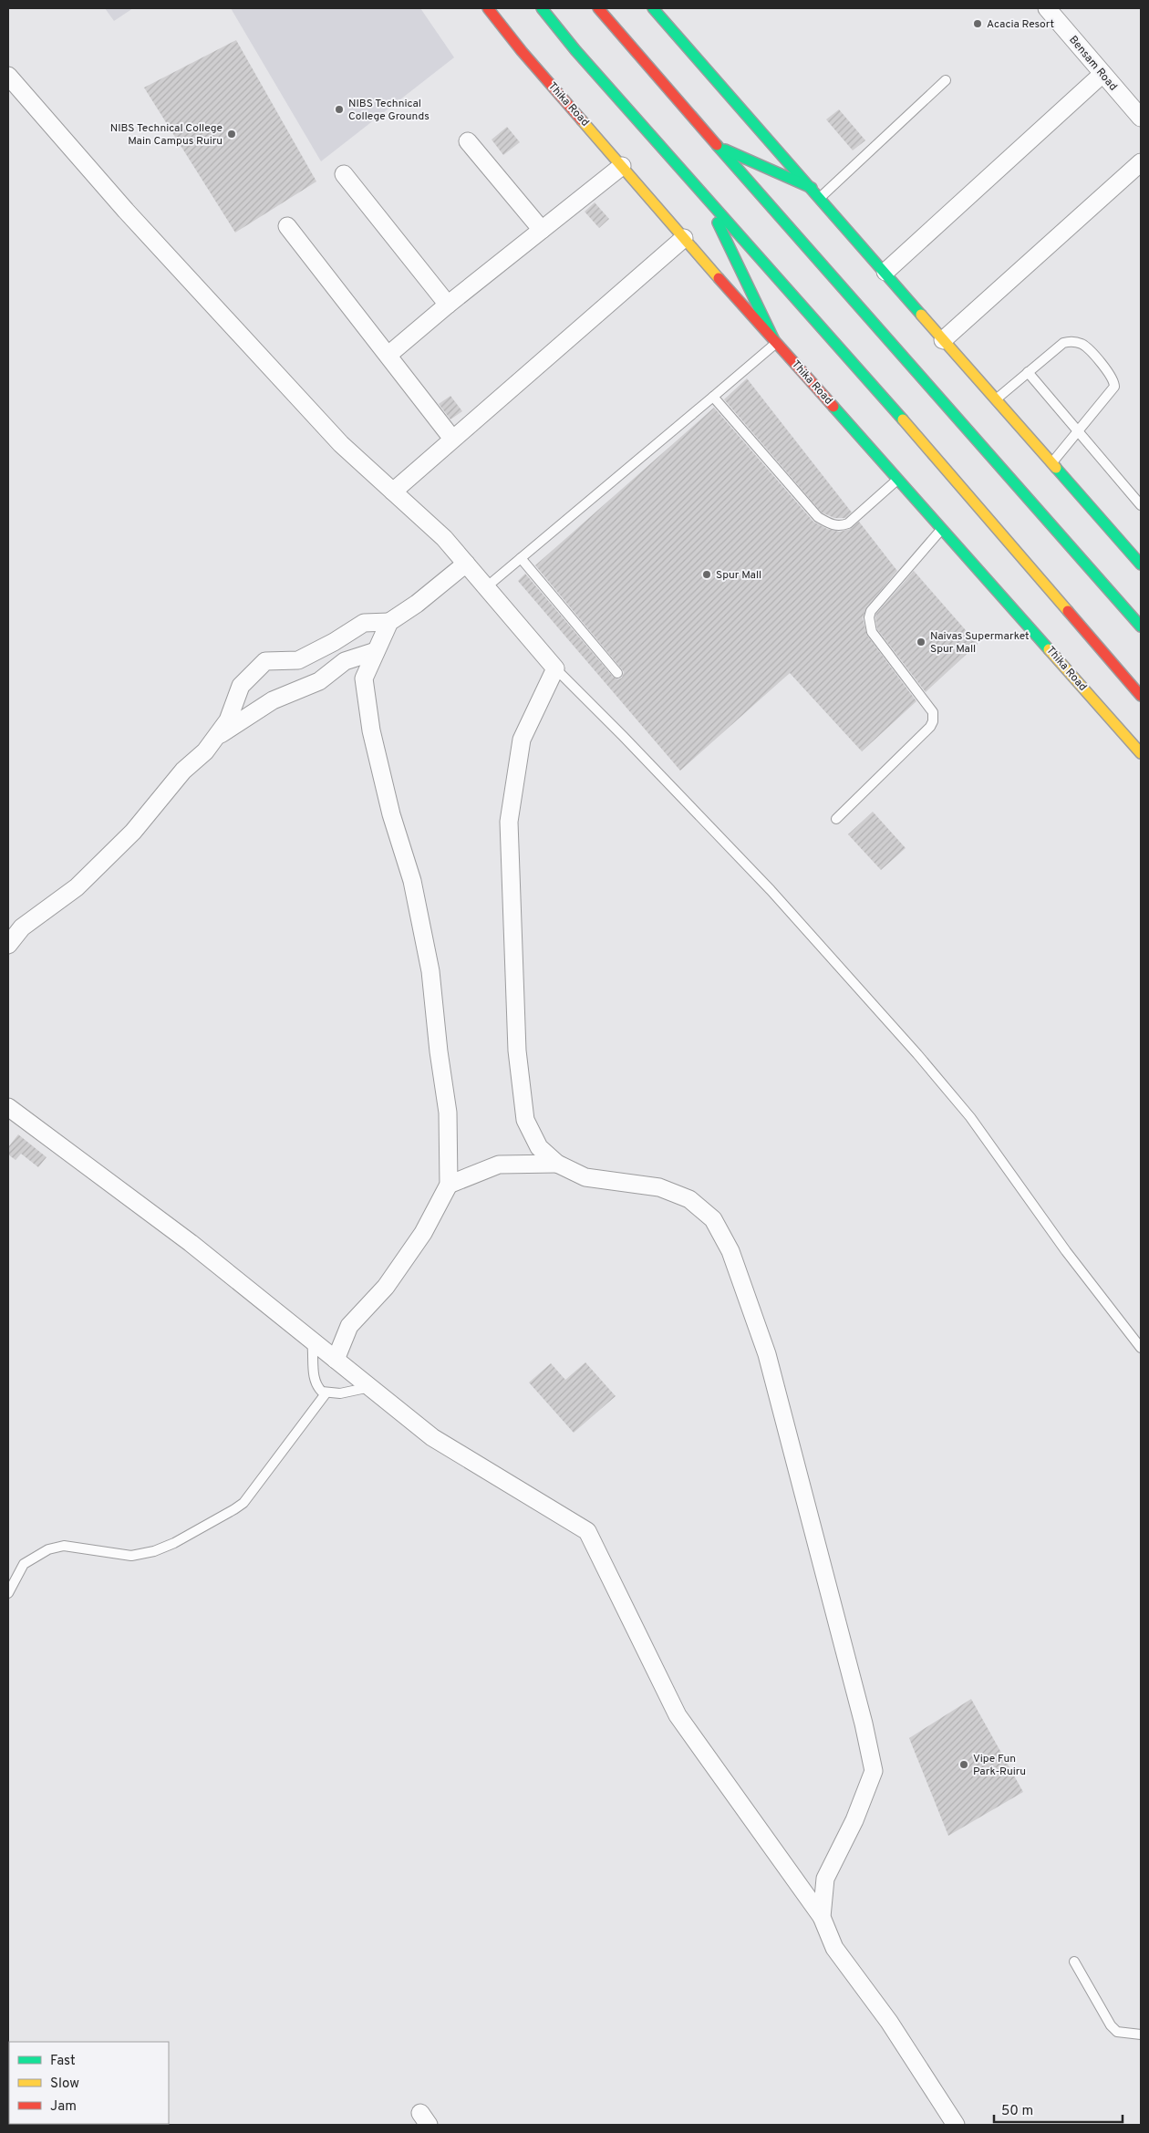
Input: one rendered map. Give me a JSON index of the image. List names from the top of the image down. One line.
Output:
{"streets":{"main road":["Thika Road"],"street":["Bensam Road"]},"places":["Acacia Resort","NIBS Technical College Grounds","NIBS Technical College Main Campus Ruiru","Spur Mall","Naivas Supermarket Spur Mall","Vipe Fun Park-Ruiru"],"legend":["Fast","Slow","Jam"],"scale_bar":"50 m"}
